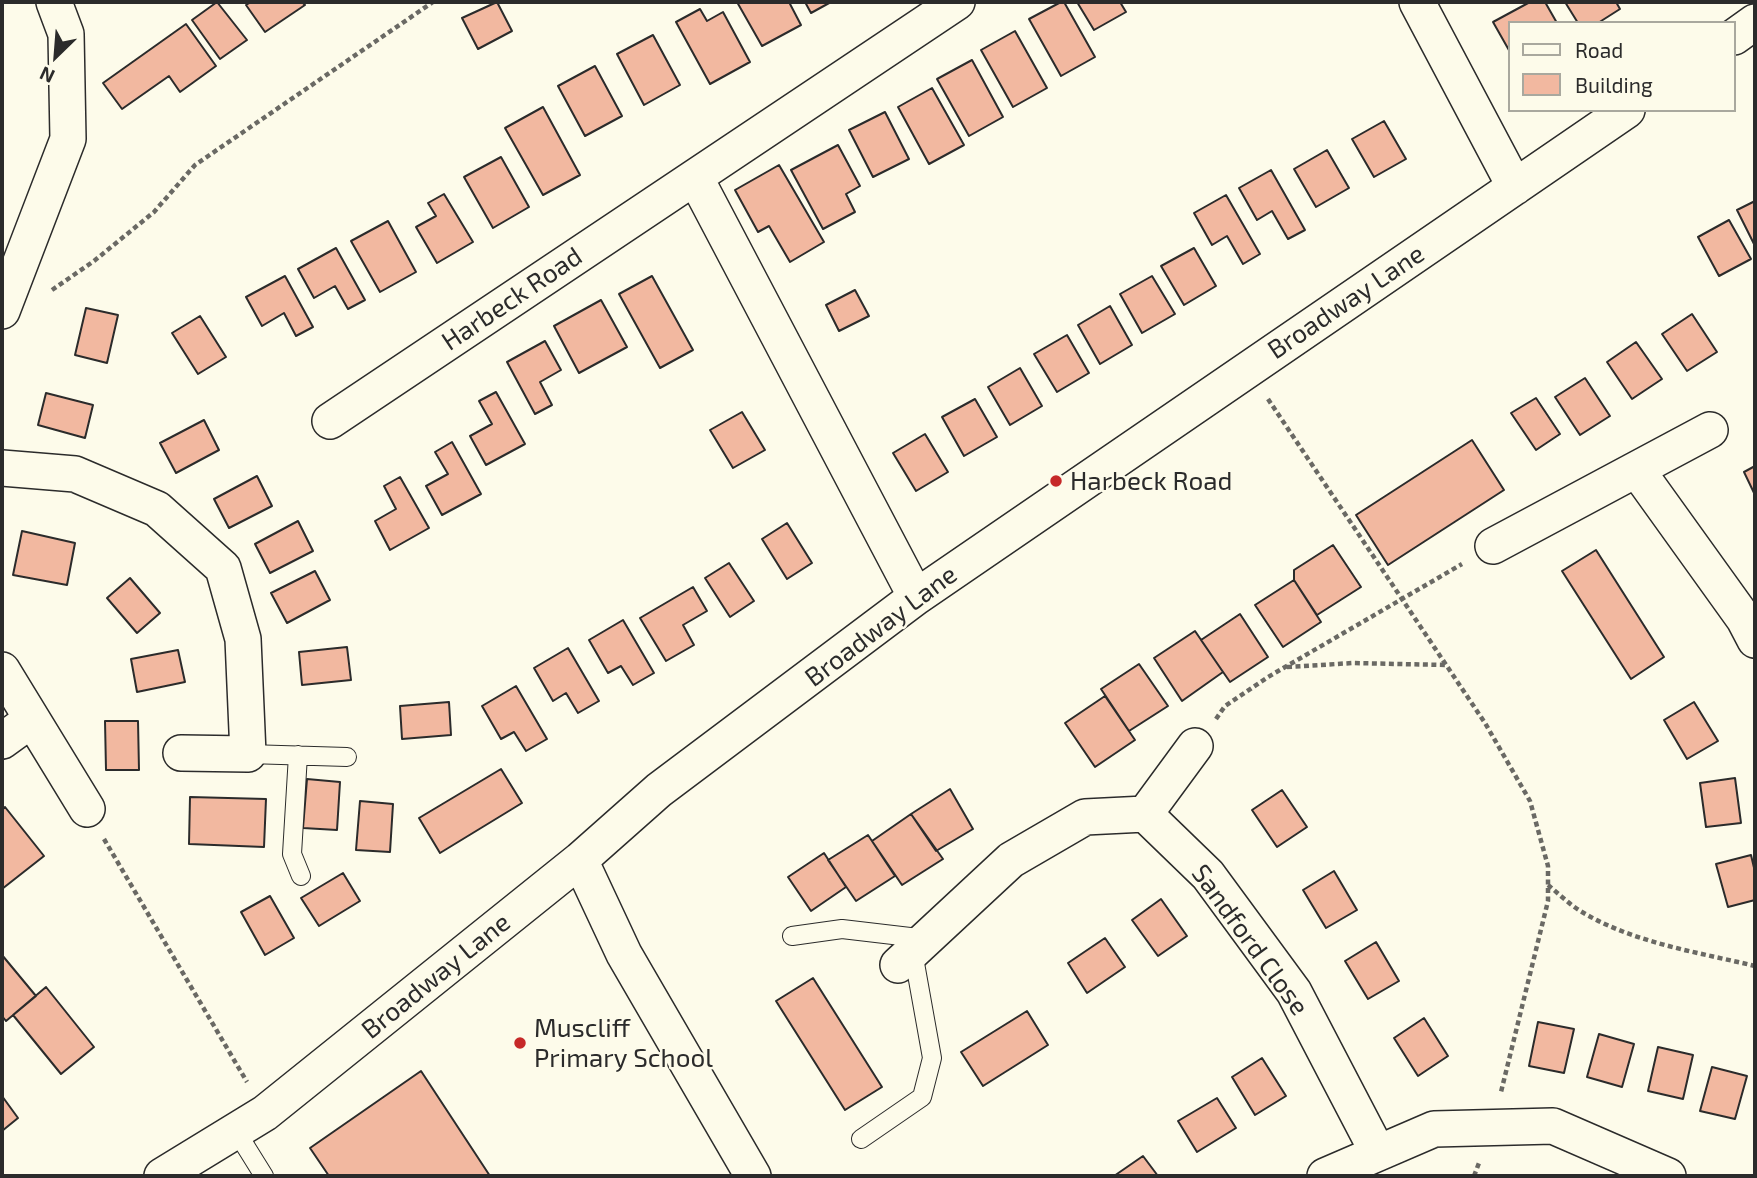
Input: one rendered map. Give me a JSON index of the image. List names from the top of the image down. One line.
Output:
{"streets":{"street":["Harbeck Road","Broadway Lane","Sandford Close"]},"places":["Harbeck Road","Muscliff Primary School"],"legend":["Road","Building"],"north":"bottom left"}
